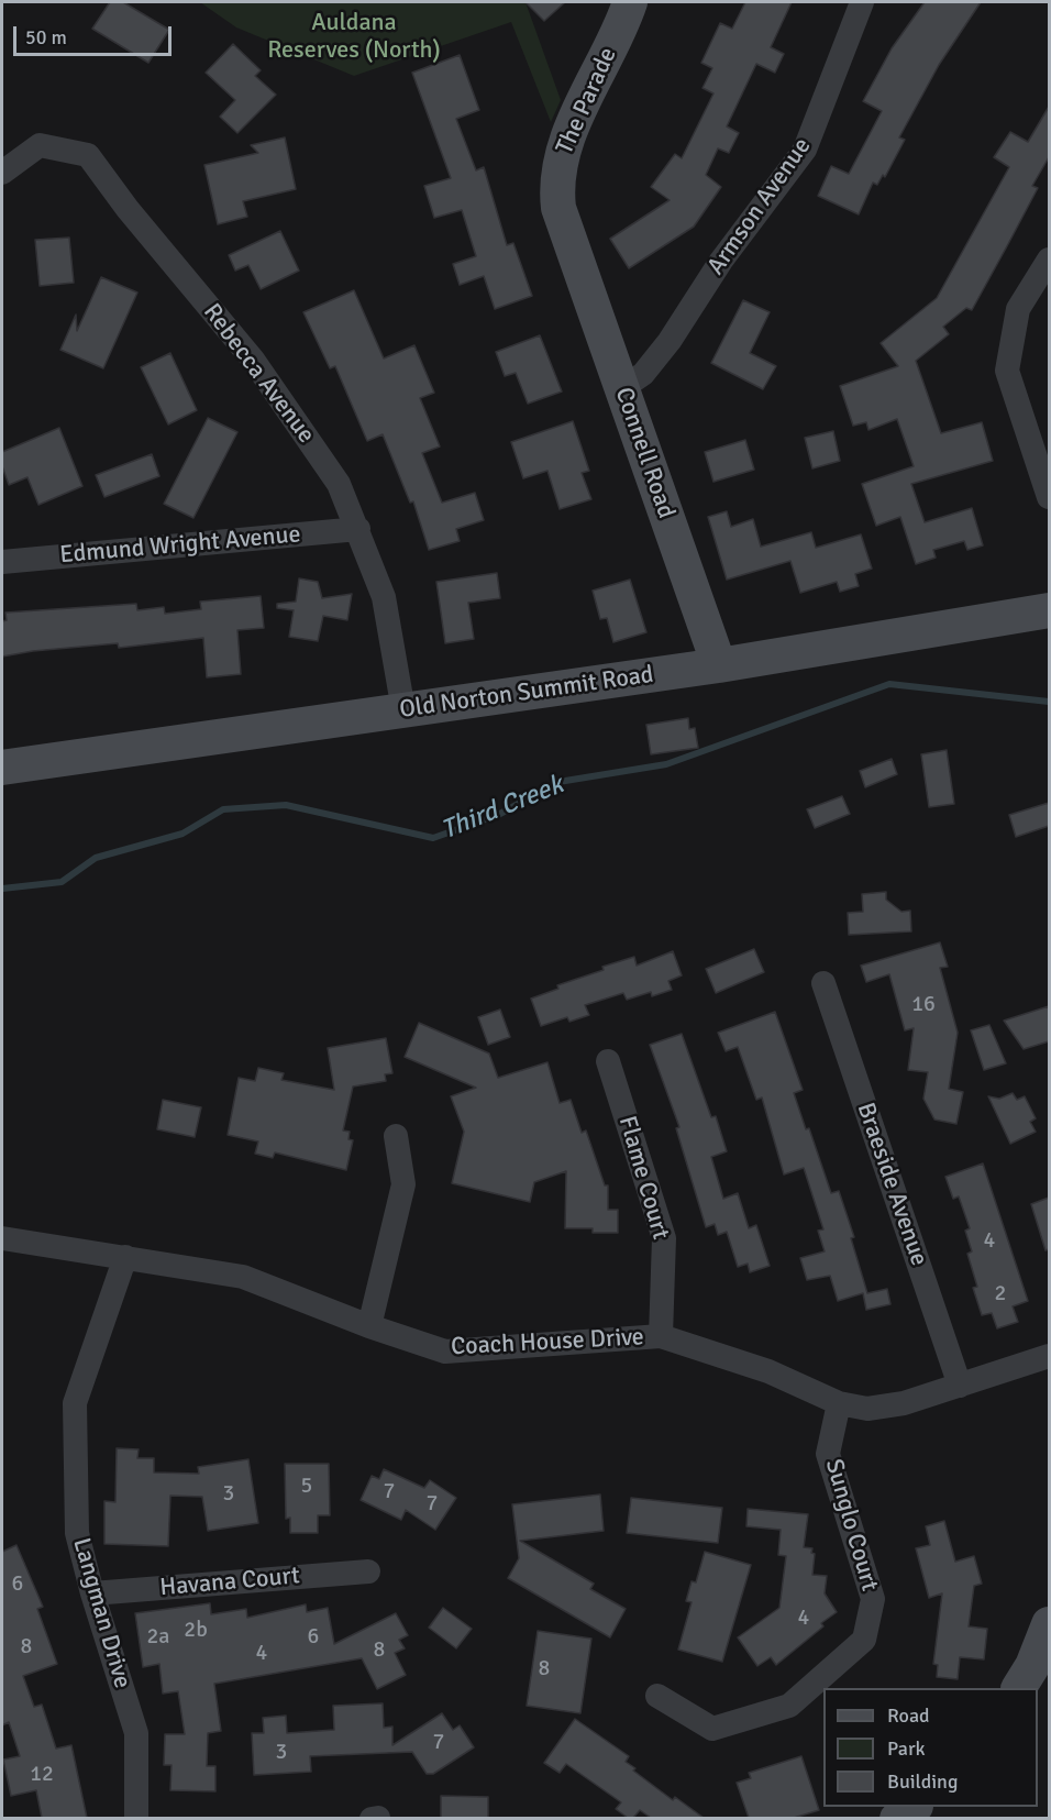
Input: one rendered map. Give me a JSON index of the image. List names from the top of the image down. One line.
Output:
{"streets":{"main road":["The Parade","Connell Road","Old Norton Summit Road"],"street":["Armson Avenue","Rebecca Avenue","Edmund Wright Avenue","Flame Court","Braeside Avenue","Coach House Drive","Sunglo Court","Havana Court","Langman Drive"]},"crossings":[["The Parade","Connell Road"],["Armson Avenue","Connell Road"],["Rebecca Avenue","Edmund Wright Avenue"],["Rebecca Avenue","Old Norton Summit Road"],["Connell Road","Old Norton Summit Road"],["Flame Court","Coach House Drive"],["Braeside Avenue","Coach House Drive"],["Coach House Drive","Sunglo Court"],["Coach House Drive","Langman Drive"],["Havana Court","Langman Drive"]],"water":["Third Creek"],"parks":["Auldana Reserves (North)"],"house_numbers":["16","4","2","5","7","3","7","6","4","2b","2a","6","8","8","4","8","7","3","12"],"legend":["Road","Park","Building"],"scale_bar":"50 m"}
